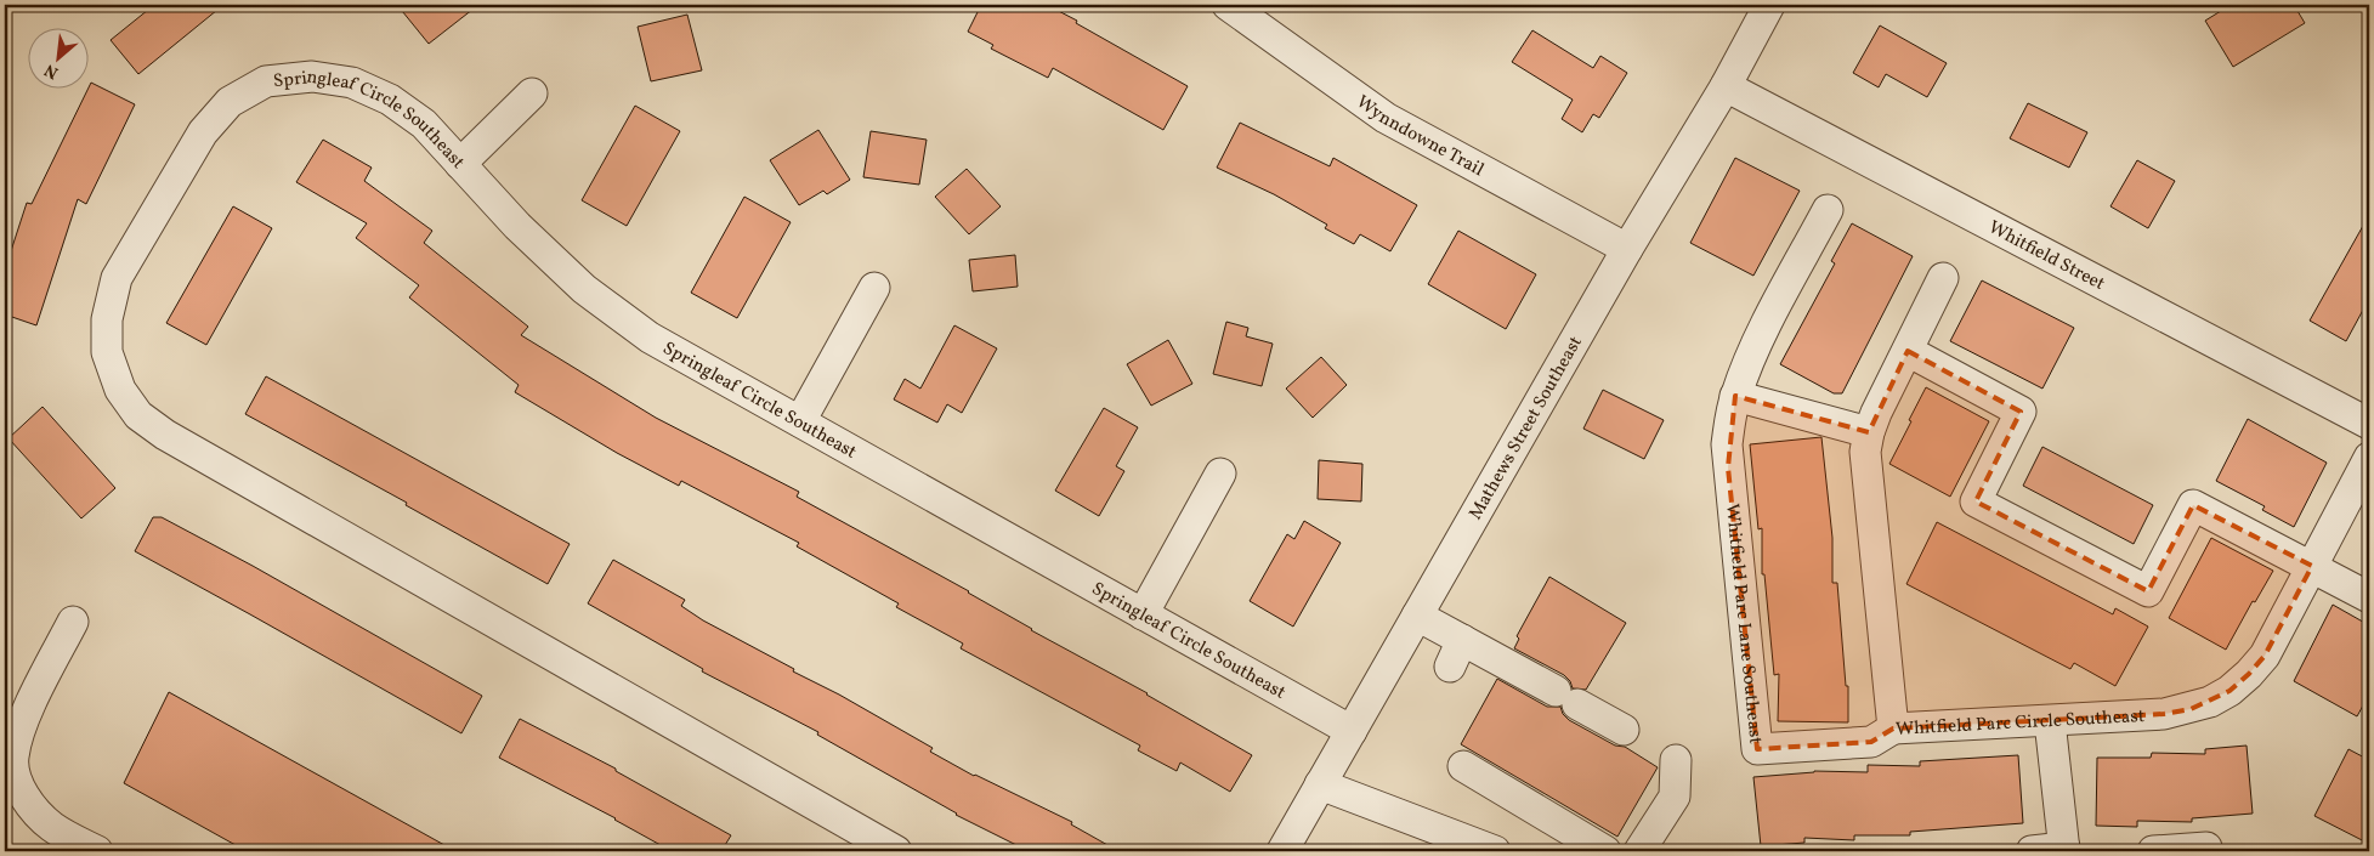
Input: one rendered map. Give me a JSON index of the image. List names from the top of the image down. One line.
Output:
{"streets":{"street":["Springleaf Circle Southeast","Wynndowne Trail","Whitfield Street","Mathews Street Southeast","Whitfield Parc Lane Southeast","Whitfield Parc Circle Southeast"]},"crossings":[["Springleaf Circle Southeast","Mathews Street Southeast"],["Wynndowne Trail","Mathews Street Southeast"],["Whitfield Street","Mathews Street Southeast"],["Whitfield Parc Lane Southeast","Whitfield Parc Circle Southeast"]],"north":"bottom left"}
